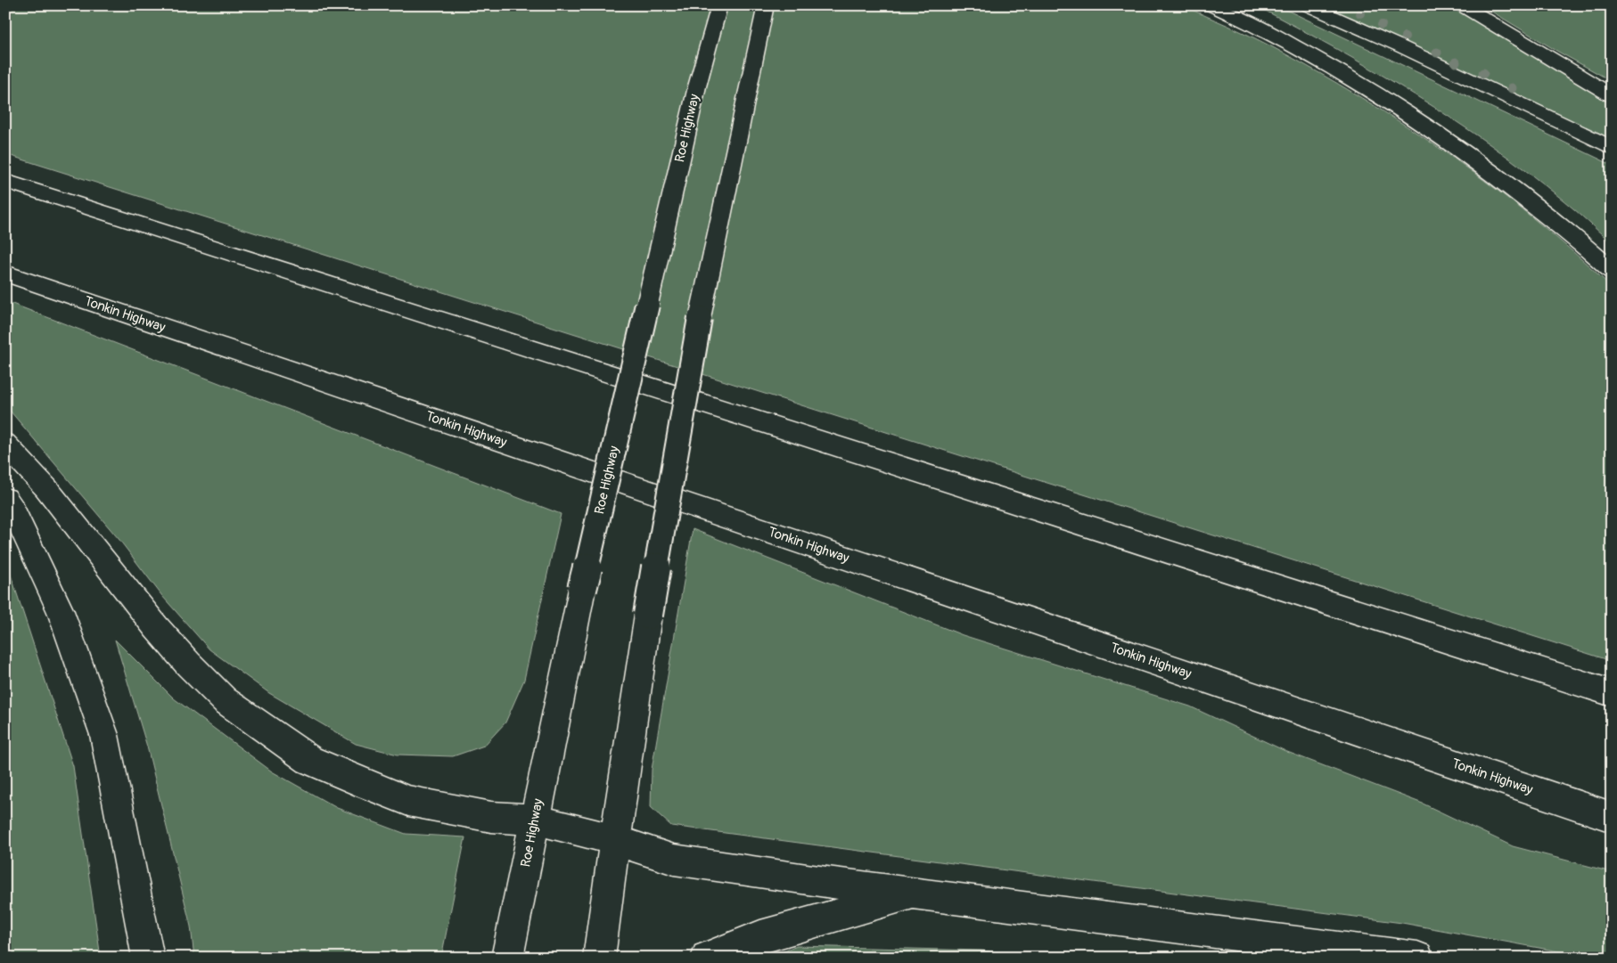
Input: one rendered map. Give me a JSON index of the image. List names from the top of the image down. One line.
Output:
{"streets":{"highway":["Roe Highway","Tonkin Highway"]}}
